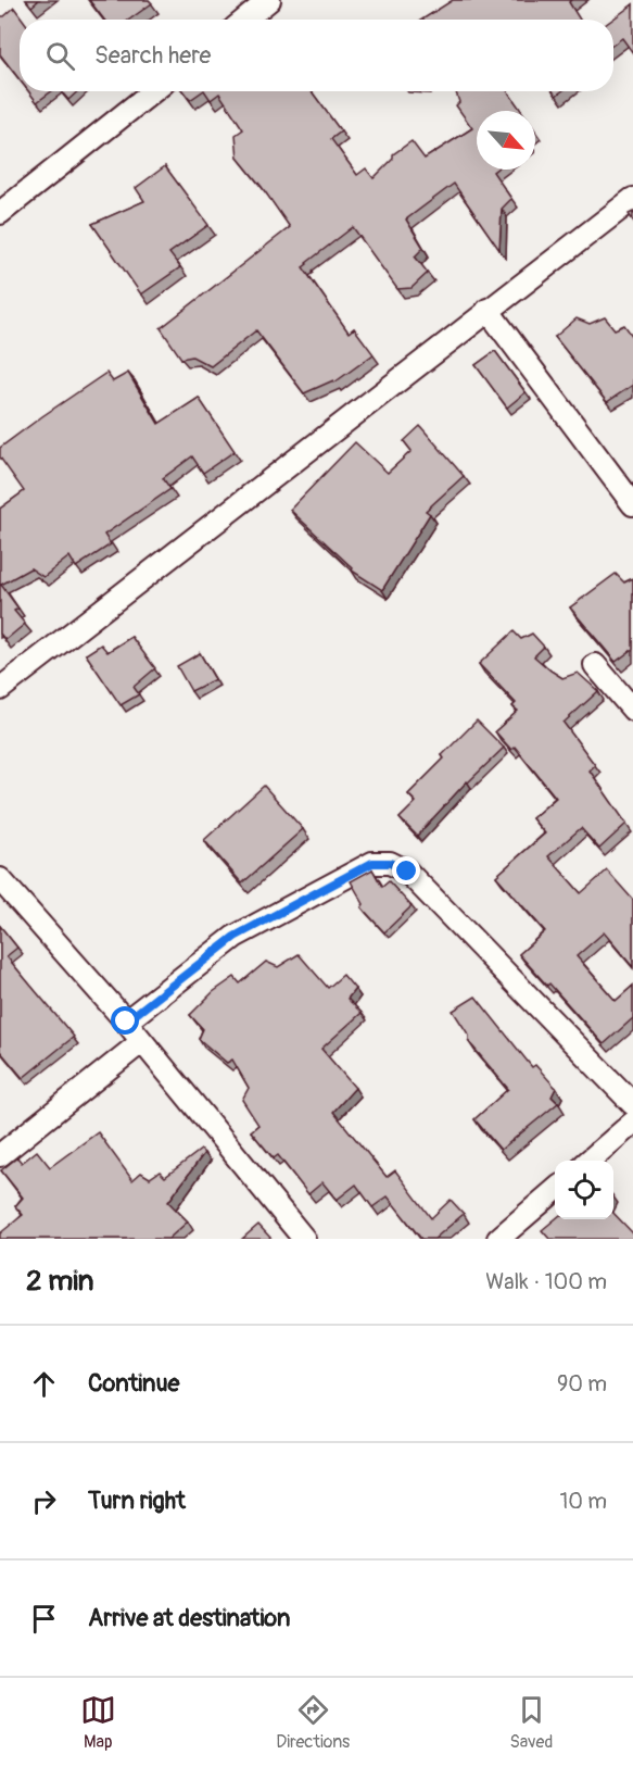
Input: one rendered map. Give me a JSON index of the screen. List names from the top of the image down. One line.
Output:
{"north":"bottom right","page":{"search":"Search here","heading":["2 min","Walk · 100 m"],"list":[["Continue","90 m"],["Turn right","10 m"],"Arrive at destination"],"nav":["Map","Directions","Saved"]}}
